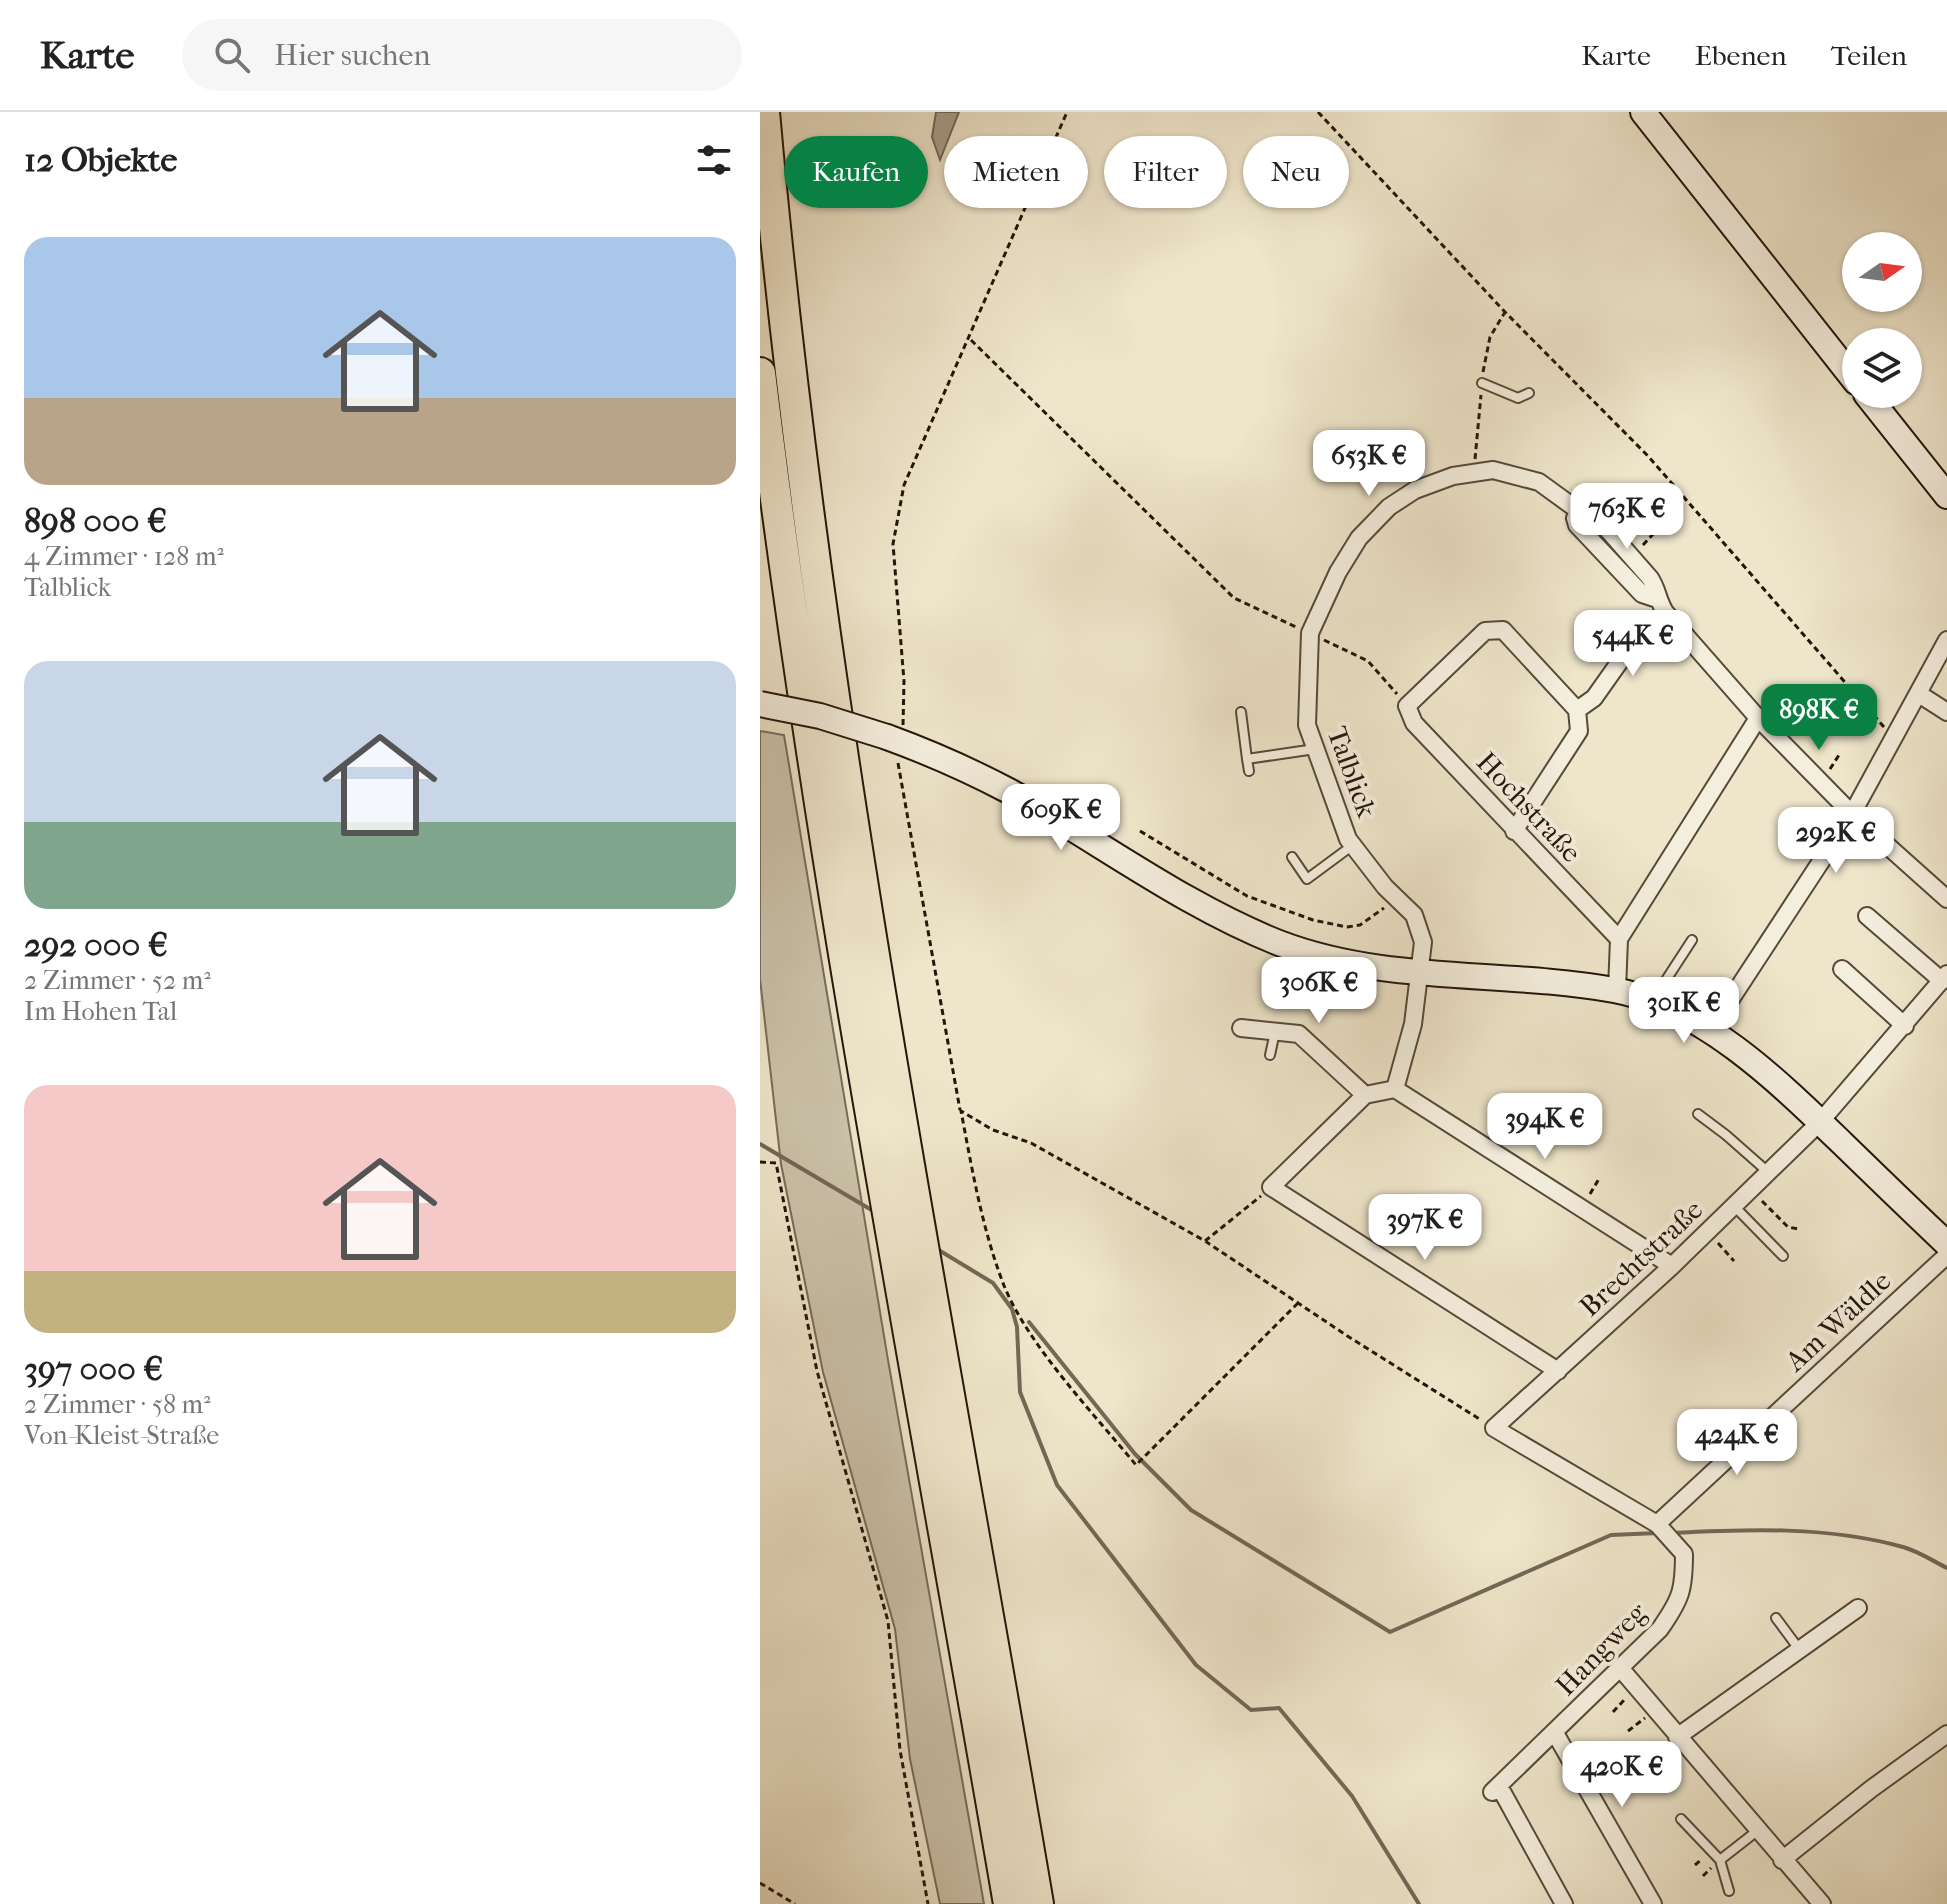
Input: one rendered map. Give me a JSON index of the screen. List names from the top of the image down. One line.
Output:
{"streets":{"street":["Talblick","Hochstraße","Brechtstraße","Am Wäldle","Hangweg"]},"crossings":[["Am Wäldle","Hangweg"]],"north":"right","page":{"header":"Karte","search":"Hier suchen","nav":["Karte","Ebenen","Teilen"],"heading":"12 Objekte","chip":["Kaufen","Mieten","Filter","Neu"],"list":[{"name":"898 000 €","note":"4 Zimmer · 128 m² · Talblick"},{"name":"292 000 €","note":"2 Zimmer · 52 m² · Im Hohen Tal"},{"name":"397 000 €","note":"2 Zimmer · 58 m² · Von-Kleist-Straße"}],"price":["653K €","763K €","544K €","898K €","609K €","292K €","306K €","301K €","394K €","397K €","424K €","420K €"]}}
